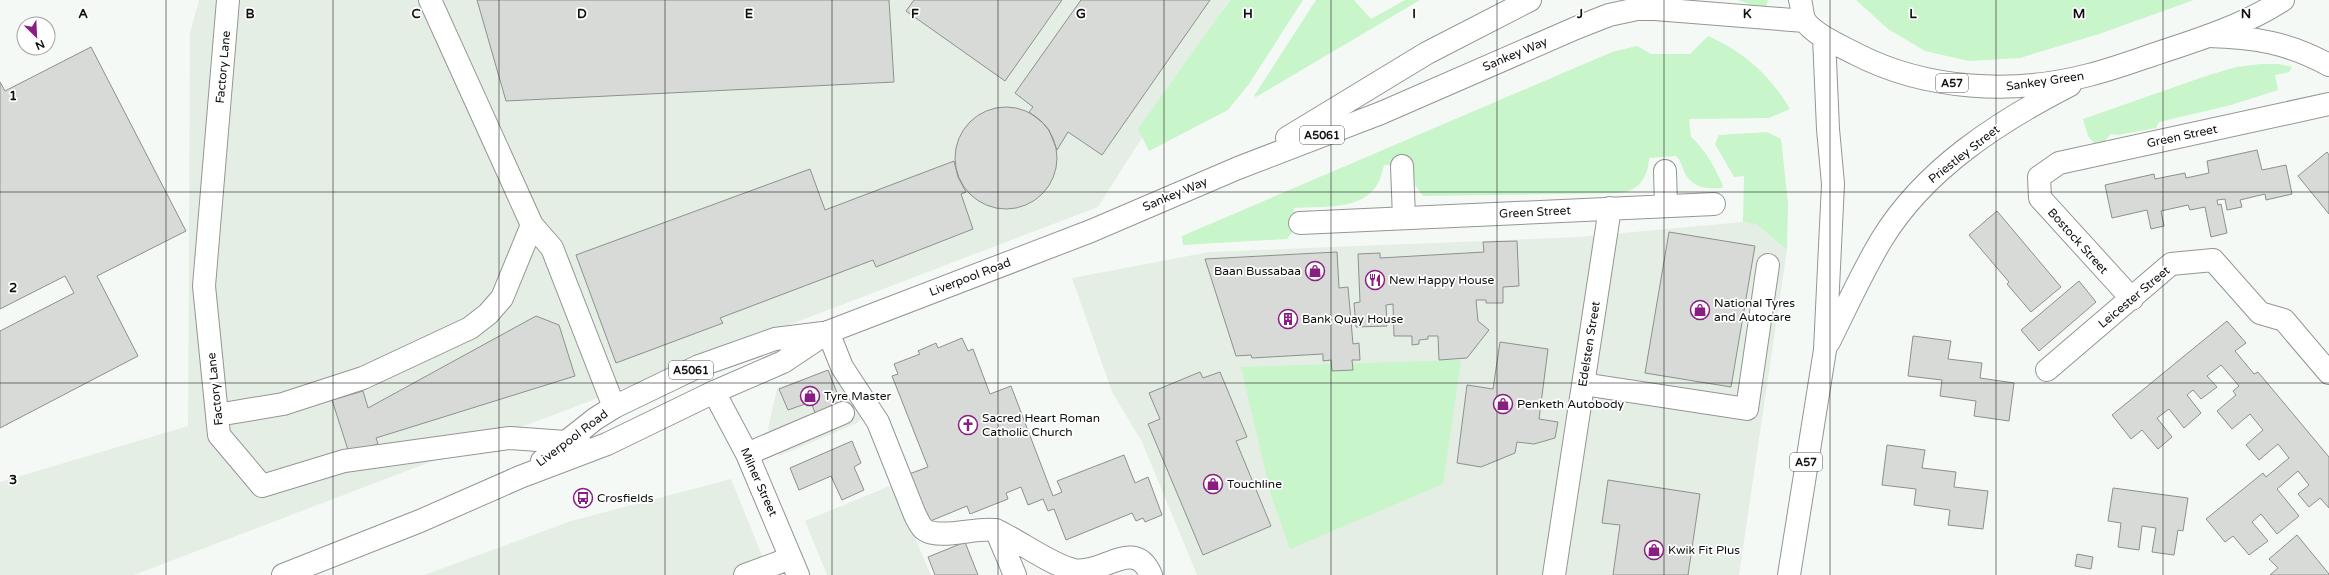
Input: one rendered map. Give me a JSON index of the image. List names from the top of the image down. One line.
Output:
{"streets":{"main road":["Sankey Way","Factory Lane","Sankey Green","A57","A5061","Green Street","Priestley Street","Bostock Street","Liverpool Road","Leicester Street","Edelsten Street","Milner Street"]},"crossings":[["Sankey Way","Sankey Green"],["Sankey Way","Liverpool Road"],["Factory Lane","Liverpool Road"],["Sankey Green","Priestley Street"],["Green Street","Bostock Street"],["Green Street","Edelsten Street"],["Bostock Street","Leicester Street"],["Liverpool Road","Milner Street"]],"places":{"shop":["Baan Bussabaa","National Tyres and Autocare","Tyre Master","Penketh Autobody","Touchline","Kwik Fit Plus"],"restaurant":["New Happy House"],"building":["Bank Quay House"],"church":["Sacred Heart Roman Catholic Church"],"bus stop":["Crosfields"]},"north":"bottom right","grid":{"columns":["A","B","C","D","E","F","G","H","I","J","K","L","M","N"],"rows":["1","2","3"]}}
